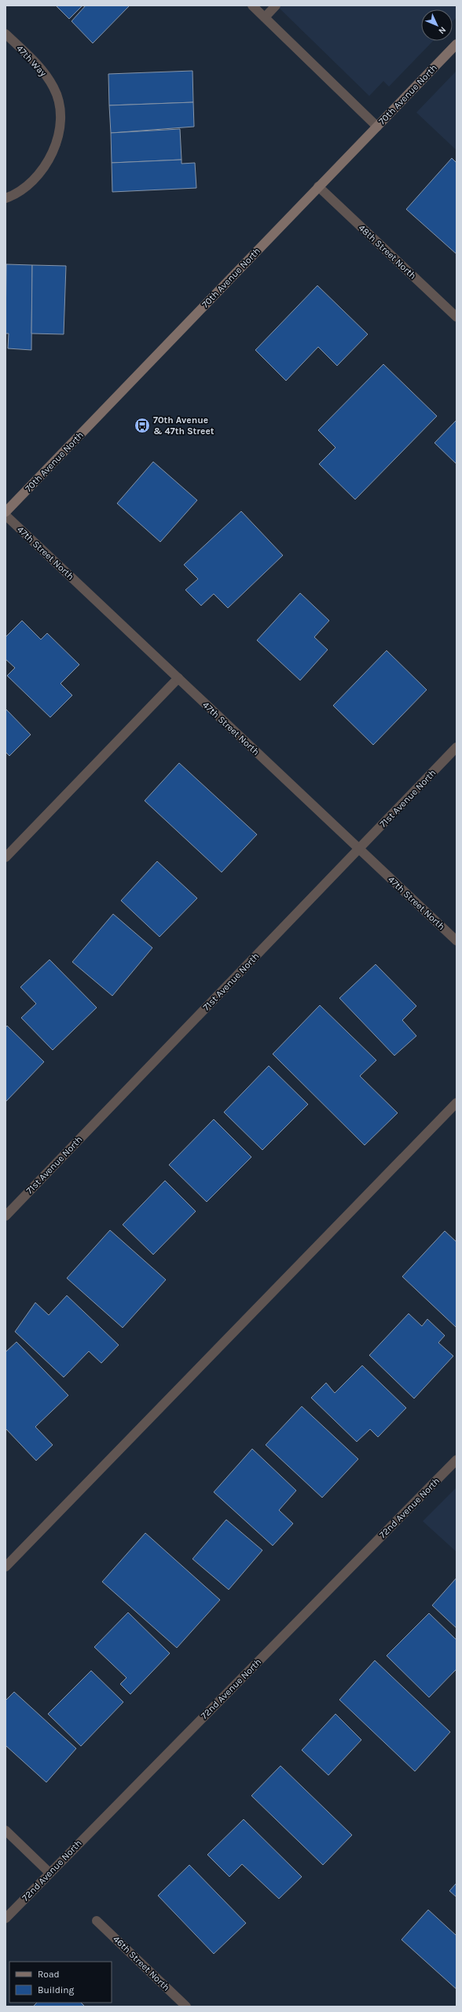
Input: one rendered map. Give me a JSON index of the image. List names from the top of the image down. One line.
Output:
{"streets":{"street":["47th Way","70th Avenue North","48th Street North","47th Street North","71st Avenue North","72nd Avenue North","46th Street North"]},"crossings":[["70th Avenue North","48th Street North"],["47th Street North","71st Avenue North"]],"places":{"bus stop":["70th Avenue & 47th Street"]},"legend":["Road","Building"],"north":"bottom right"}
